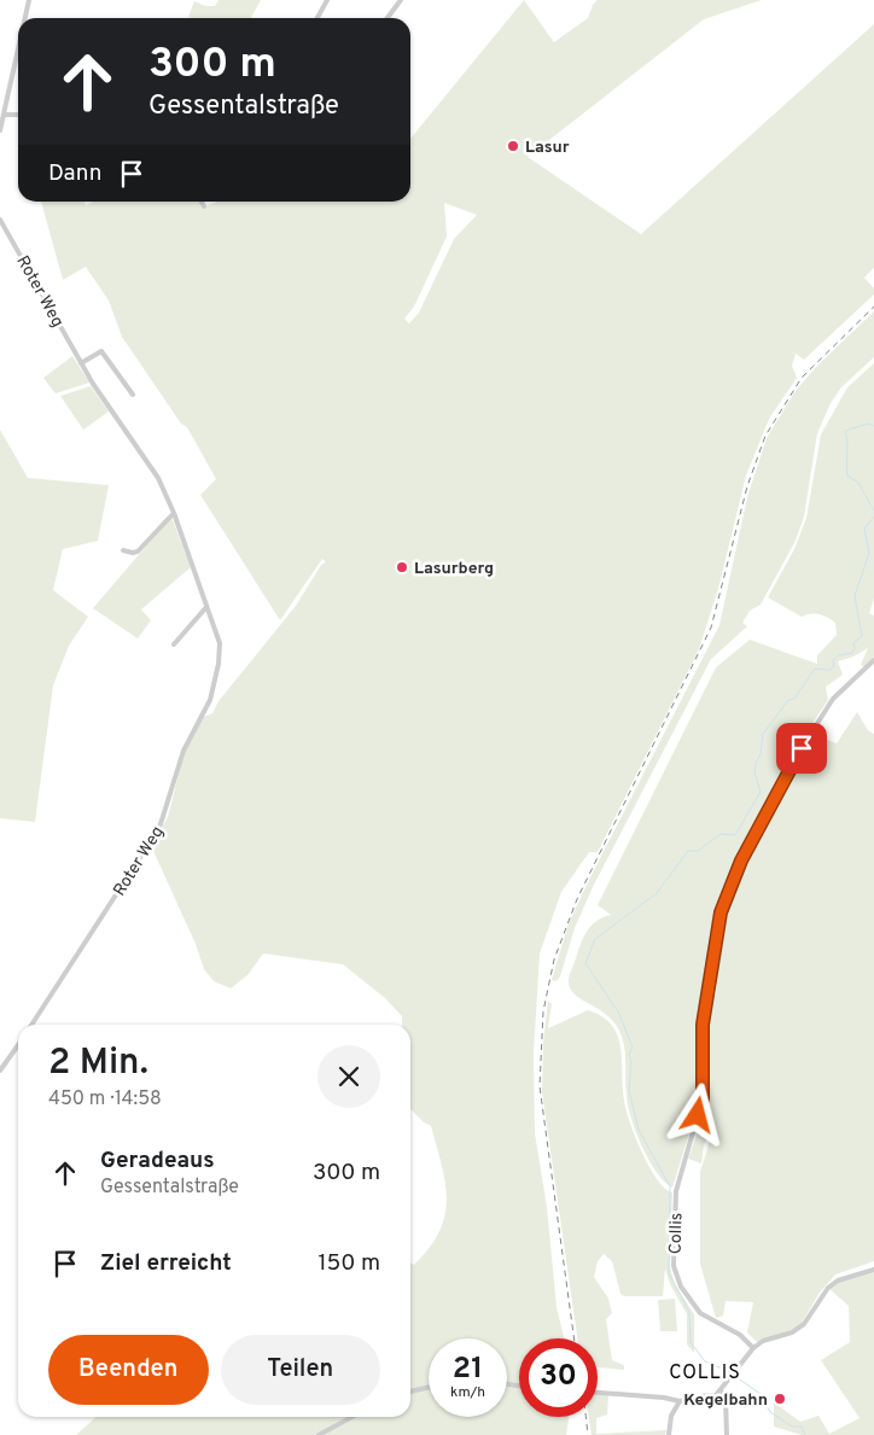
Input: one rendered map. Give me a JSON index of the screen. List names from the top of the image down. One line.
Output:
{"streets":{"street":["Roter Weg","Collis"]},"districts":["COLLIS"],"places":["Lasur","Lasurberg","Kegelbahn"],"page":{"turn":["300 m","Gessentalstraße"],"then":"Dann","heading":["2 Min.","450 m · 14:58"],"list":[{"name":"Geradeaus","note":"Gessentalstraße","value":"300 m"},{"name":"Ziel erreicht","value":"150 m"}],"buttons":["Beenden","Teilen"],"speed":"21 km/h","limit":"30"}}
